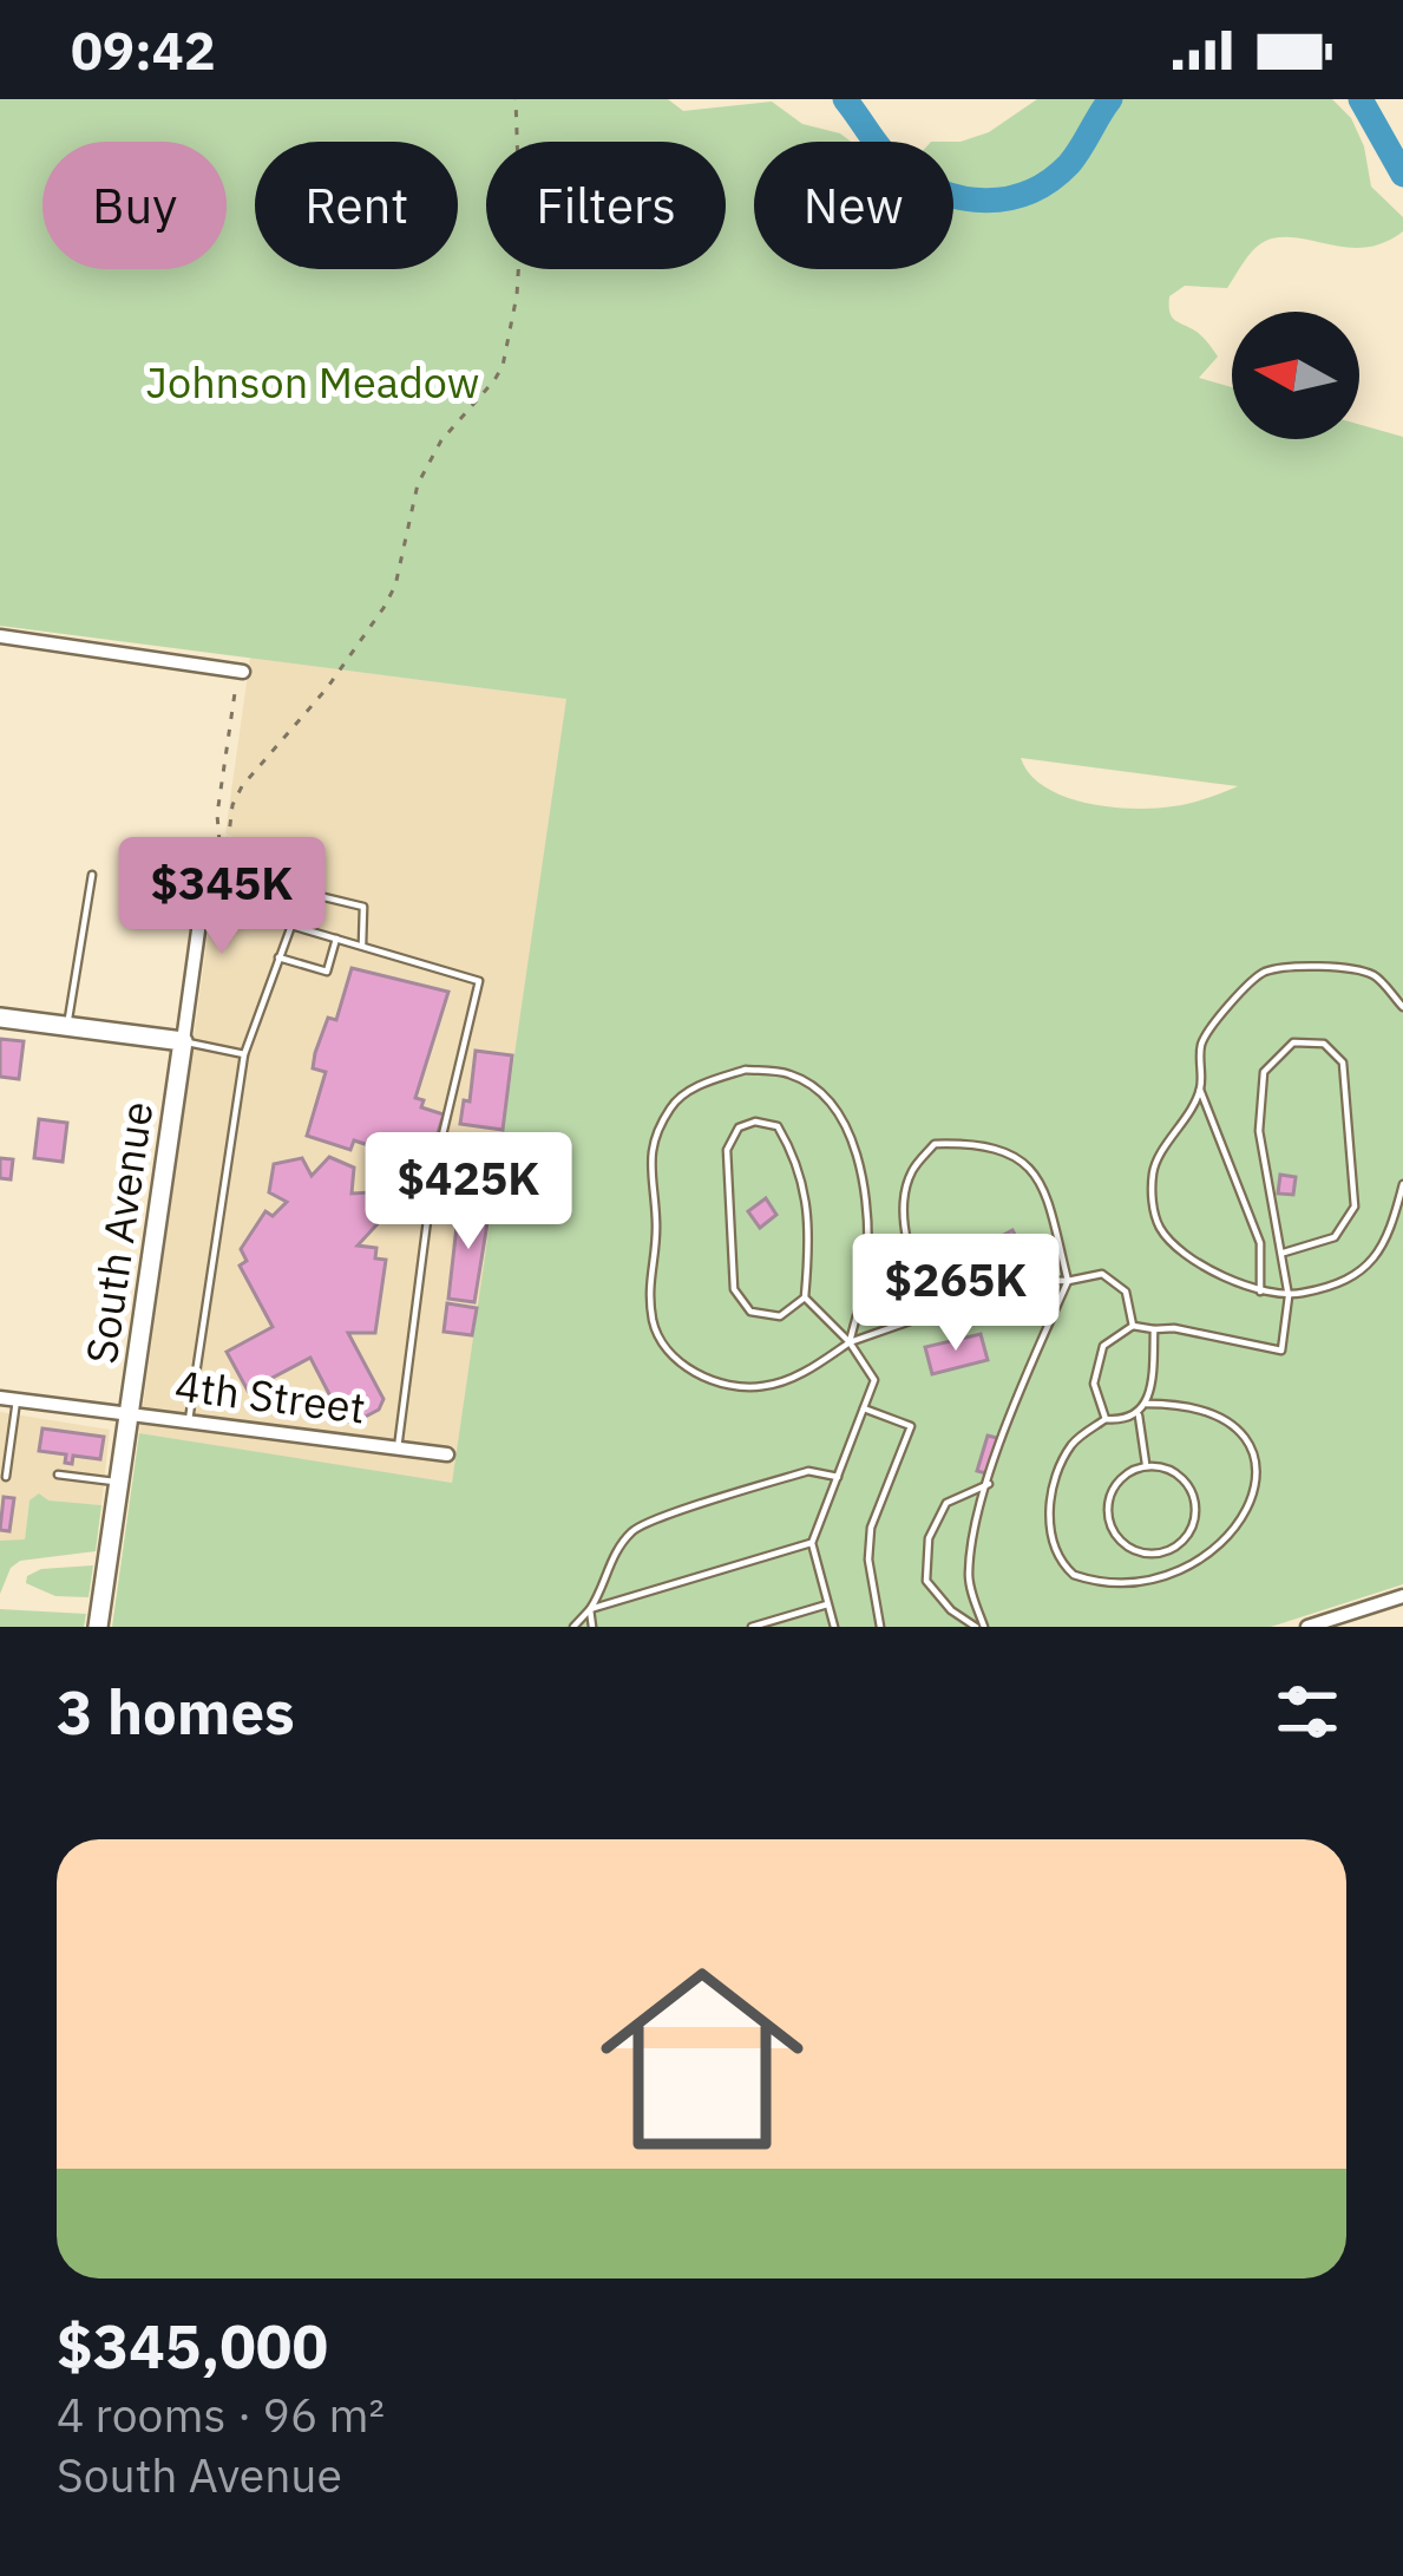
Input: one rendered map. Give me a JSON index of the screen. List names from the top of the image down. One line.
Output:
{"streets":{"street":["South Avenue","4th Street"]},"crossings":[["South Avenue","4th Street"]],"parks":["Johnson Meadow"],"north":"left","page":{"status":"09:42","chip":["Buy","Rent","Filters","New"],"price":["$345K","$425K","$265K"],"heading":"3 homes","list":[{"name":"$345,000","note":"4 rooms · 96 m² · South Avenue"}]}}
